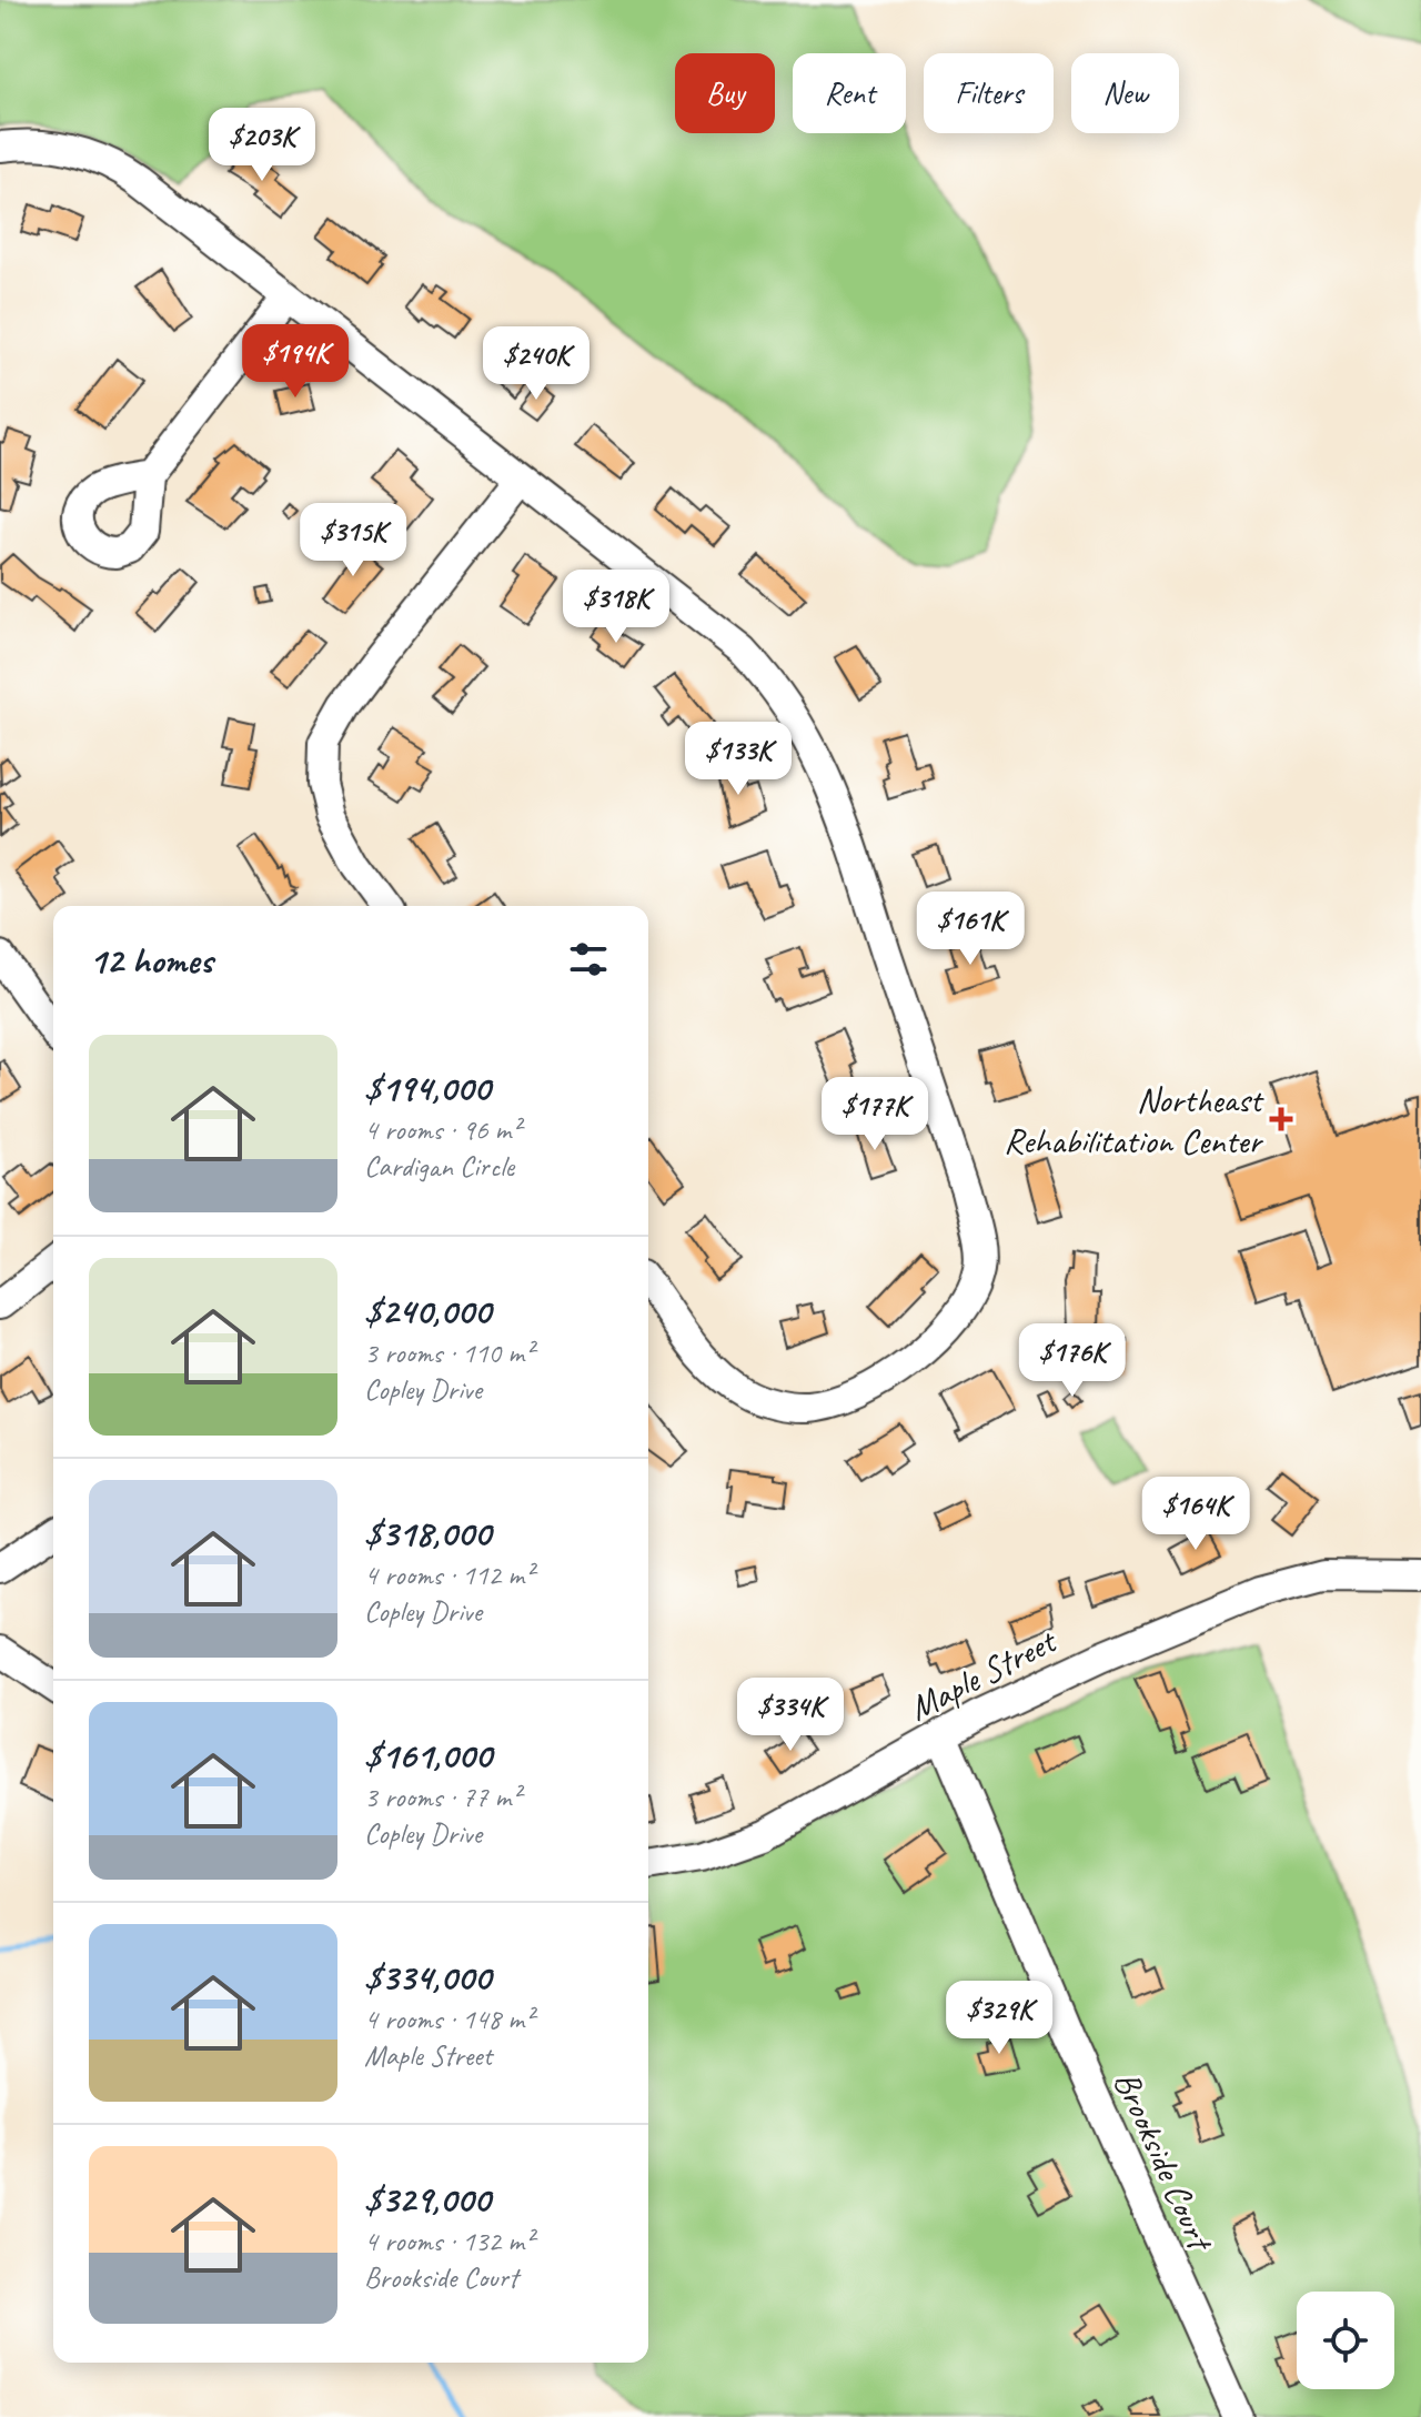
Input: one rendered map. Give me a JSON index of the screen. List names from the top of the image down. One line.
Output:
{"streets":{"street":["Maple Street","Brookside Court"]},"crossings":[["Maple Street","Brookside Court"]],"places":{"health":["Northeast Rehabilitation Center"]},"page":{"chip":["Buy","Rent","Filters","New"],"price":["$203K","$194K","$240K","$315K","$318K","$133K","$161K","$177K","$176K","$164K","$334K","$329K"],"heading":"12 homes","list":[{"name":"$194,000","note":"4 rooms · 96 m² · Cardigan Circle"},{"name":"$240,000","note":"3 rooms · 110 m² · Copley Drive"},{"name":"$318,000","note":"4 rooms · 112 m² · Copley Drive"},{"name":"$161,000","note":"3 rooms · 77 m² · Copley Drive"},{"name":"$334,000","note":"4 rooms · 148 m² · Maple Street"},{"name":"$329,000","note":"4 rooms · 132 m² · Brookside Court"}]}}
